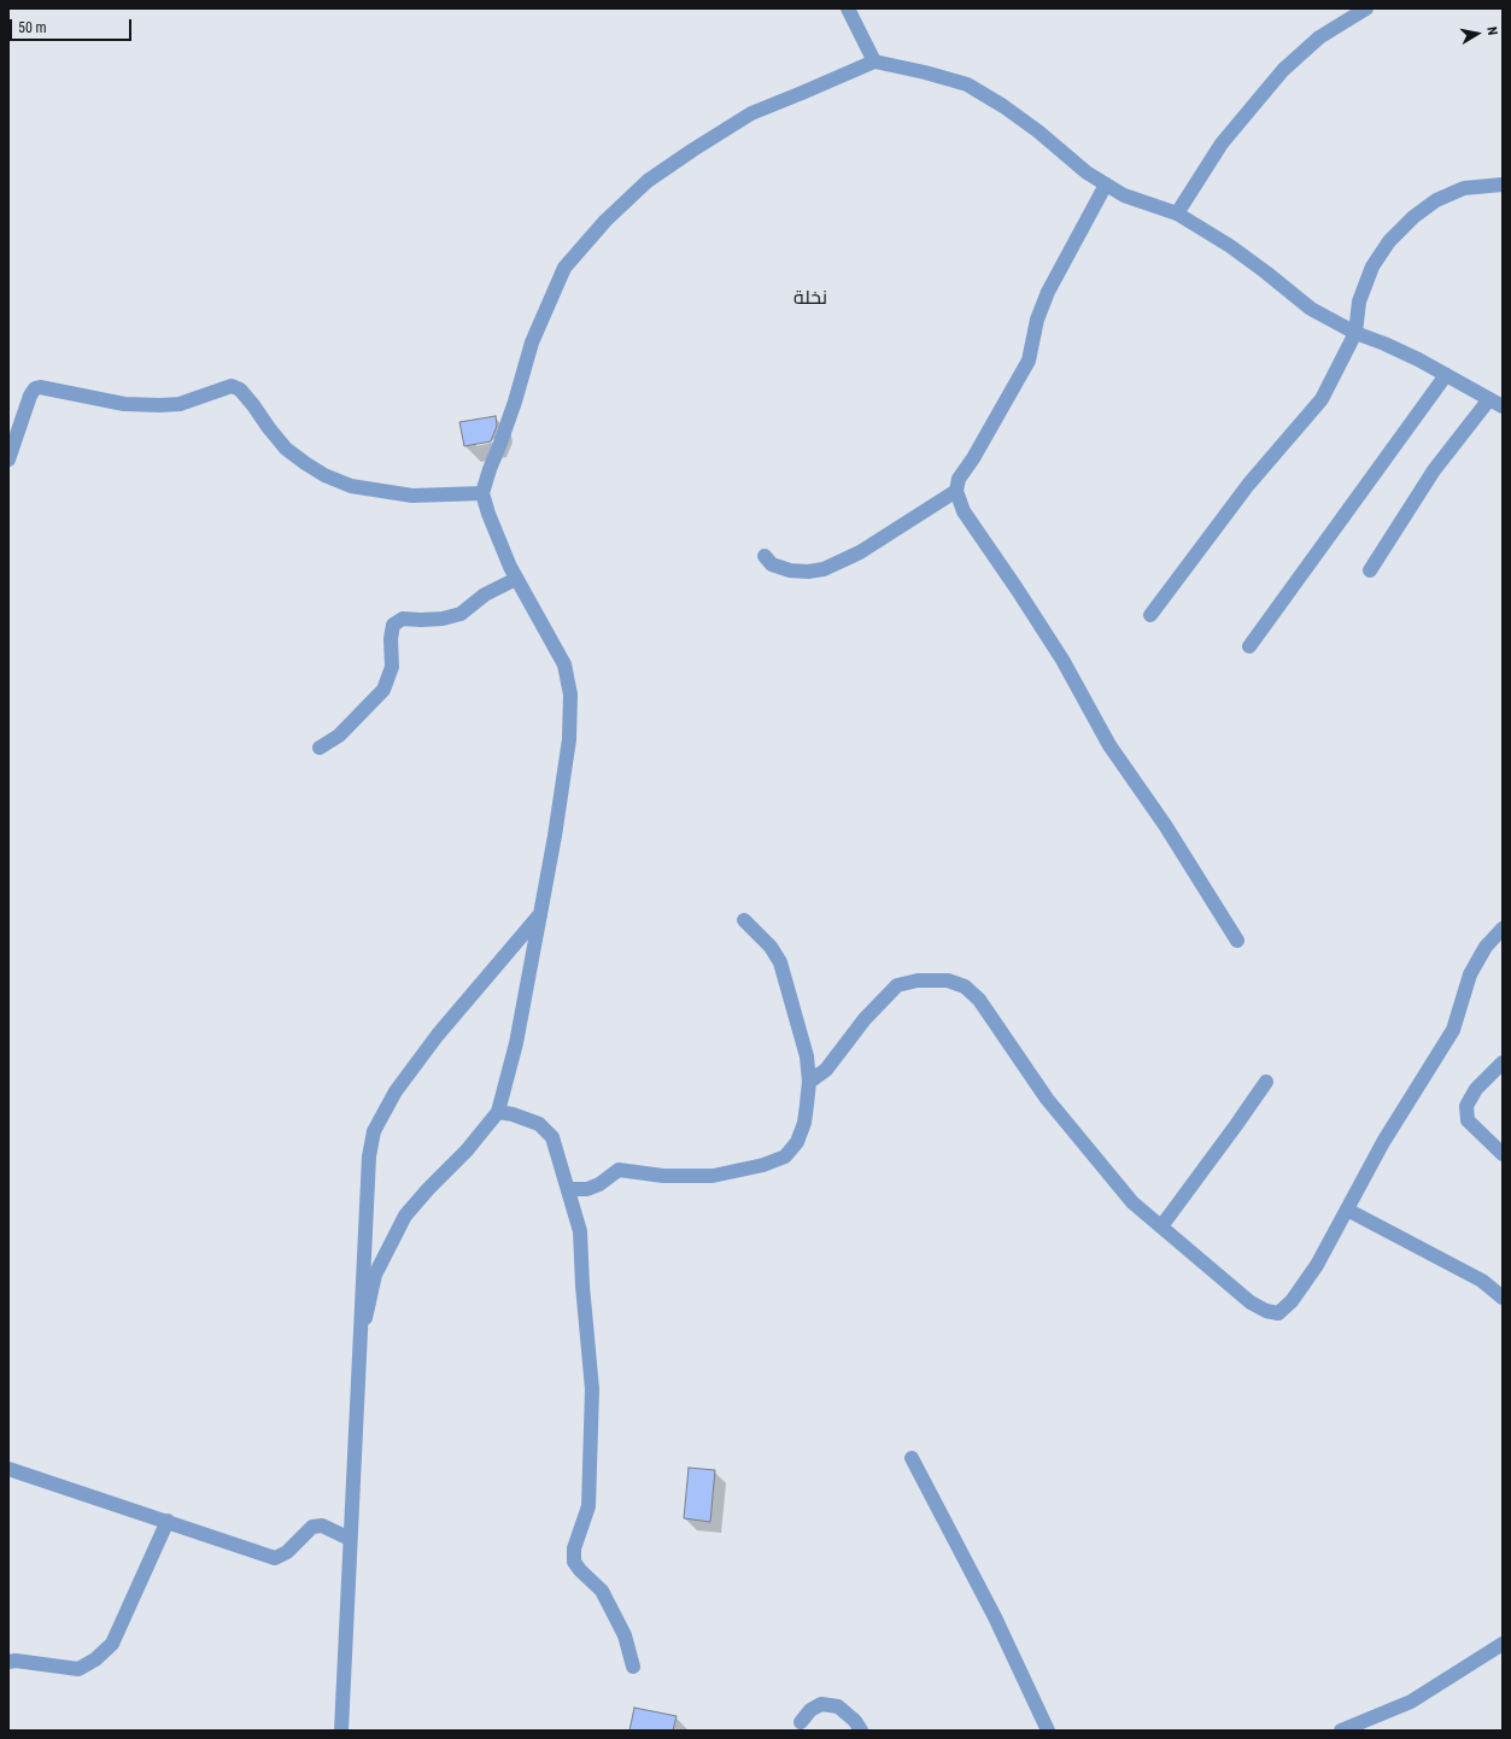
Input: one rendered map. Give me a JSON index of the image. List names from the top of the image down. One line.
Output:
{"districts":["نخلة"],"scale_bar":"50 m","north":"right"}
